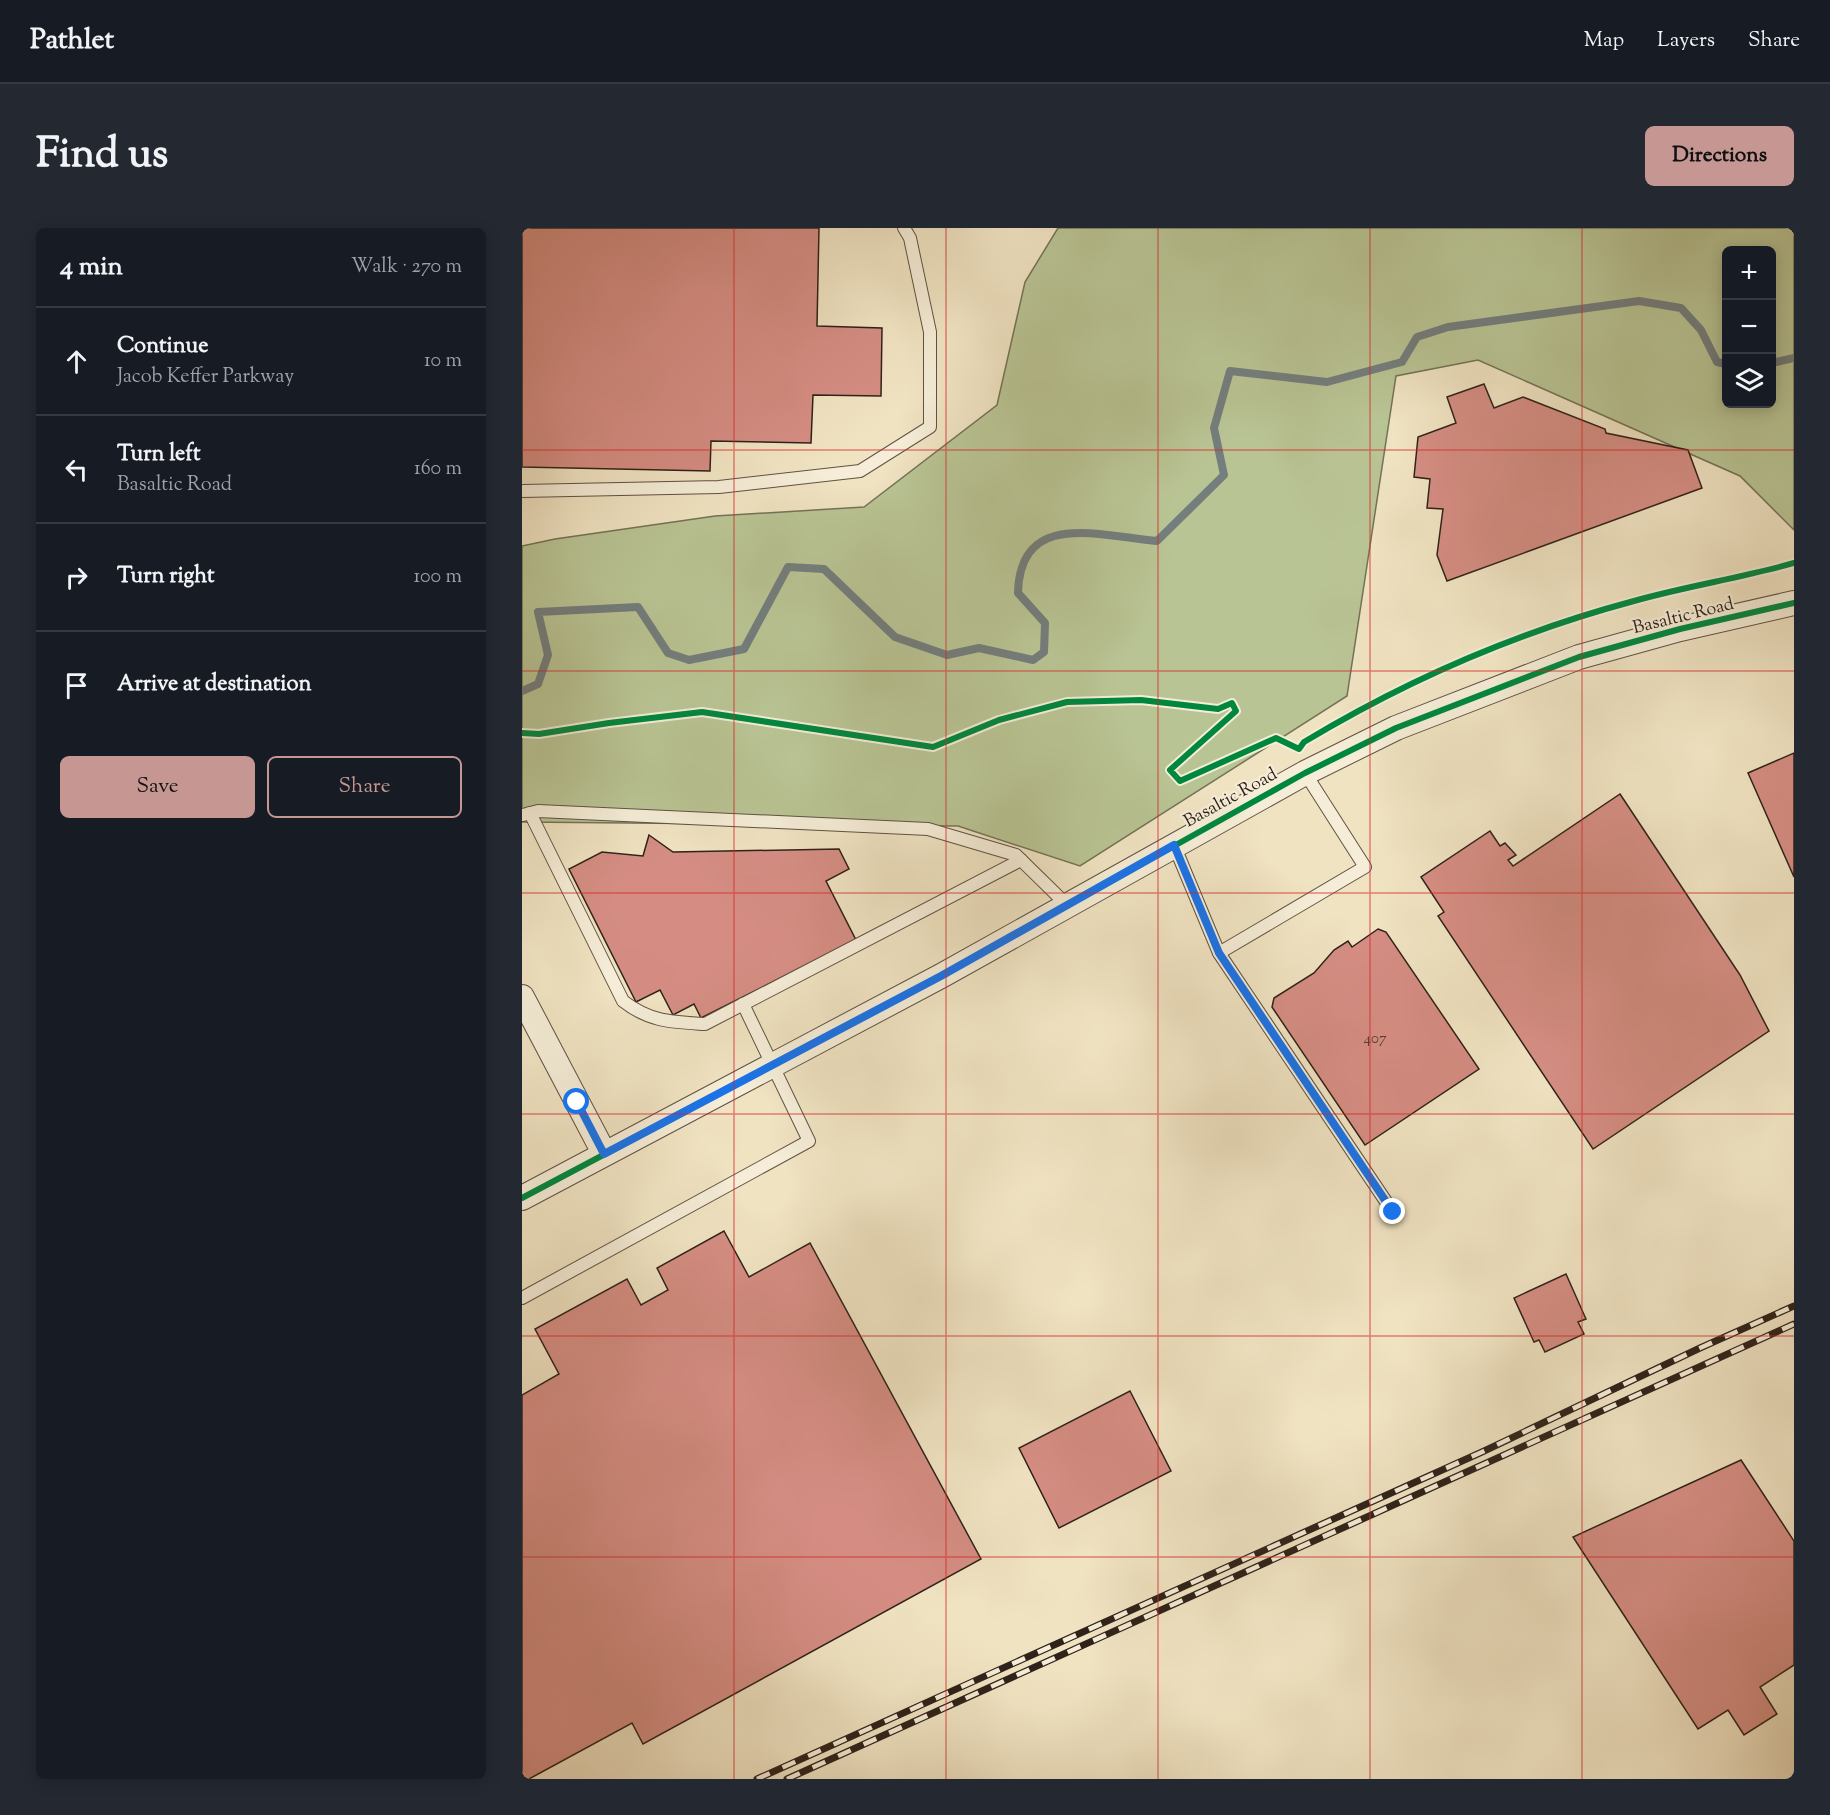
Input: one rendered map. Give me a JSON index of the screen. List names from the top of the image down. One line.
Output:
{"streets":{"street":["Basaltic Road"]},"house_numbers":["407"],"page":{"header":"Pathlet","nav":["Map","Layers","Share"],"title":"Find us","buttons":["Directions",["Save","Share"]],"heading":["4 min","Walk · 270 m"],"map_buttons":["+","−"],"list":[["Continue","Jacob Keffer Parkway","10 m"],["Turn left","Basaltic Road","160 m"],["Turn right","100 m"],"Arrive at destination"]}}
